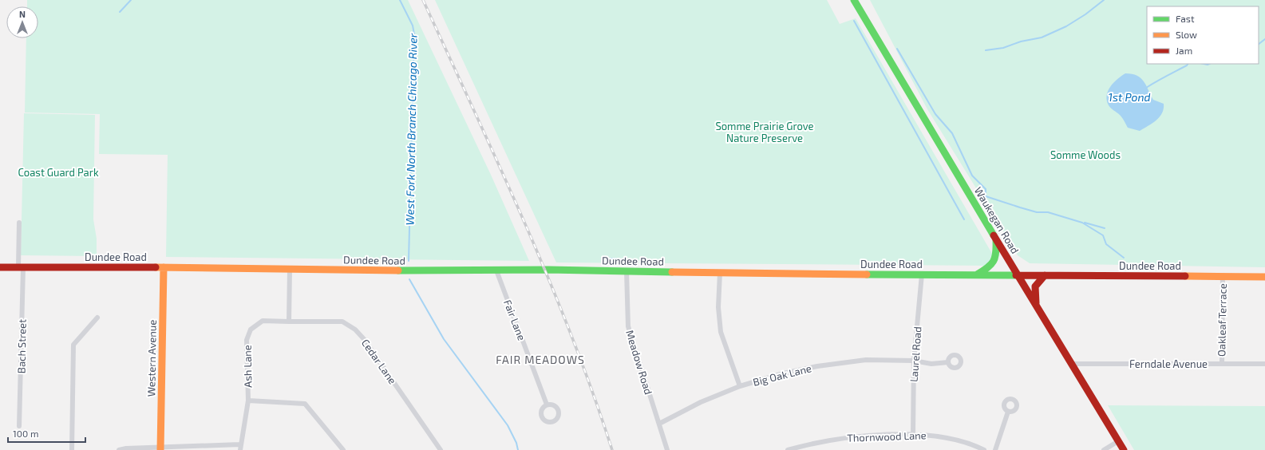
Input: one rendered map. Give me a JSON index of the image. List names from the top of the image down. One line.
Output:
{"streets":{"main road":["Waukegan Road","Dundee Road","Western Avenue"],"street":["Fair Lane","Oakleaf Terrace","Bach Street","Laurel Road","Cedar Lane","Meadow Road","Ferndale Avenue","Ash Lane","Big Oak Lane","Thornwood Lane"]},"crossings":[["Waukegan Road","Dundee Road"],["Waukegan Road","Ferndale Avenue"],["Dundee Road","Fair Lane"],["Dundee Road","Oakleaf Terrace"],["Dundee Road","Bach Street"],["Dundee Road","Laurel Road"],["Dundee Road","Western Avenue"],["Dundee Road","Meadow Road"],["Oakleaf Terrace","Ferndale Avenue"],["Laurel Road","Big Oak Lane"],["Laurel Road","Thornwood Lane"],["Cedar Lane","Ash Lane"],["Meadow Road","Big Oak Lane"]],"districts":["FAIR MEADOWS"],"water":["1st Pond","West Fork North Branch Chicago River"],"parks":["Somme Prairie Grove Nature Preserve","Somme Woods","Coast Guard Park"],"legend":["Fast","Slow","Jam"],"scale_bar":"100 m","north":"top"}
